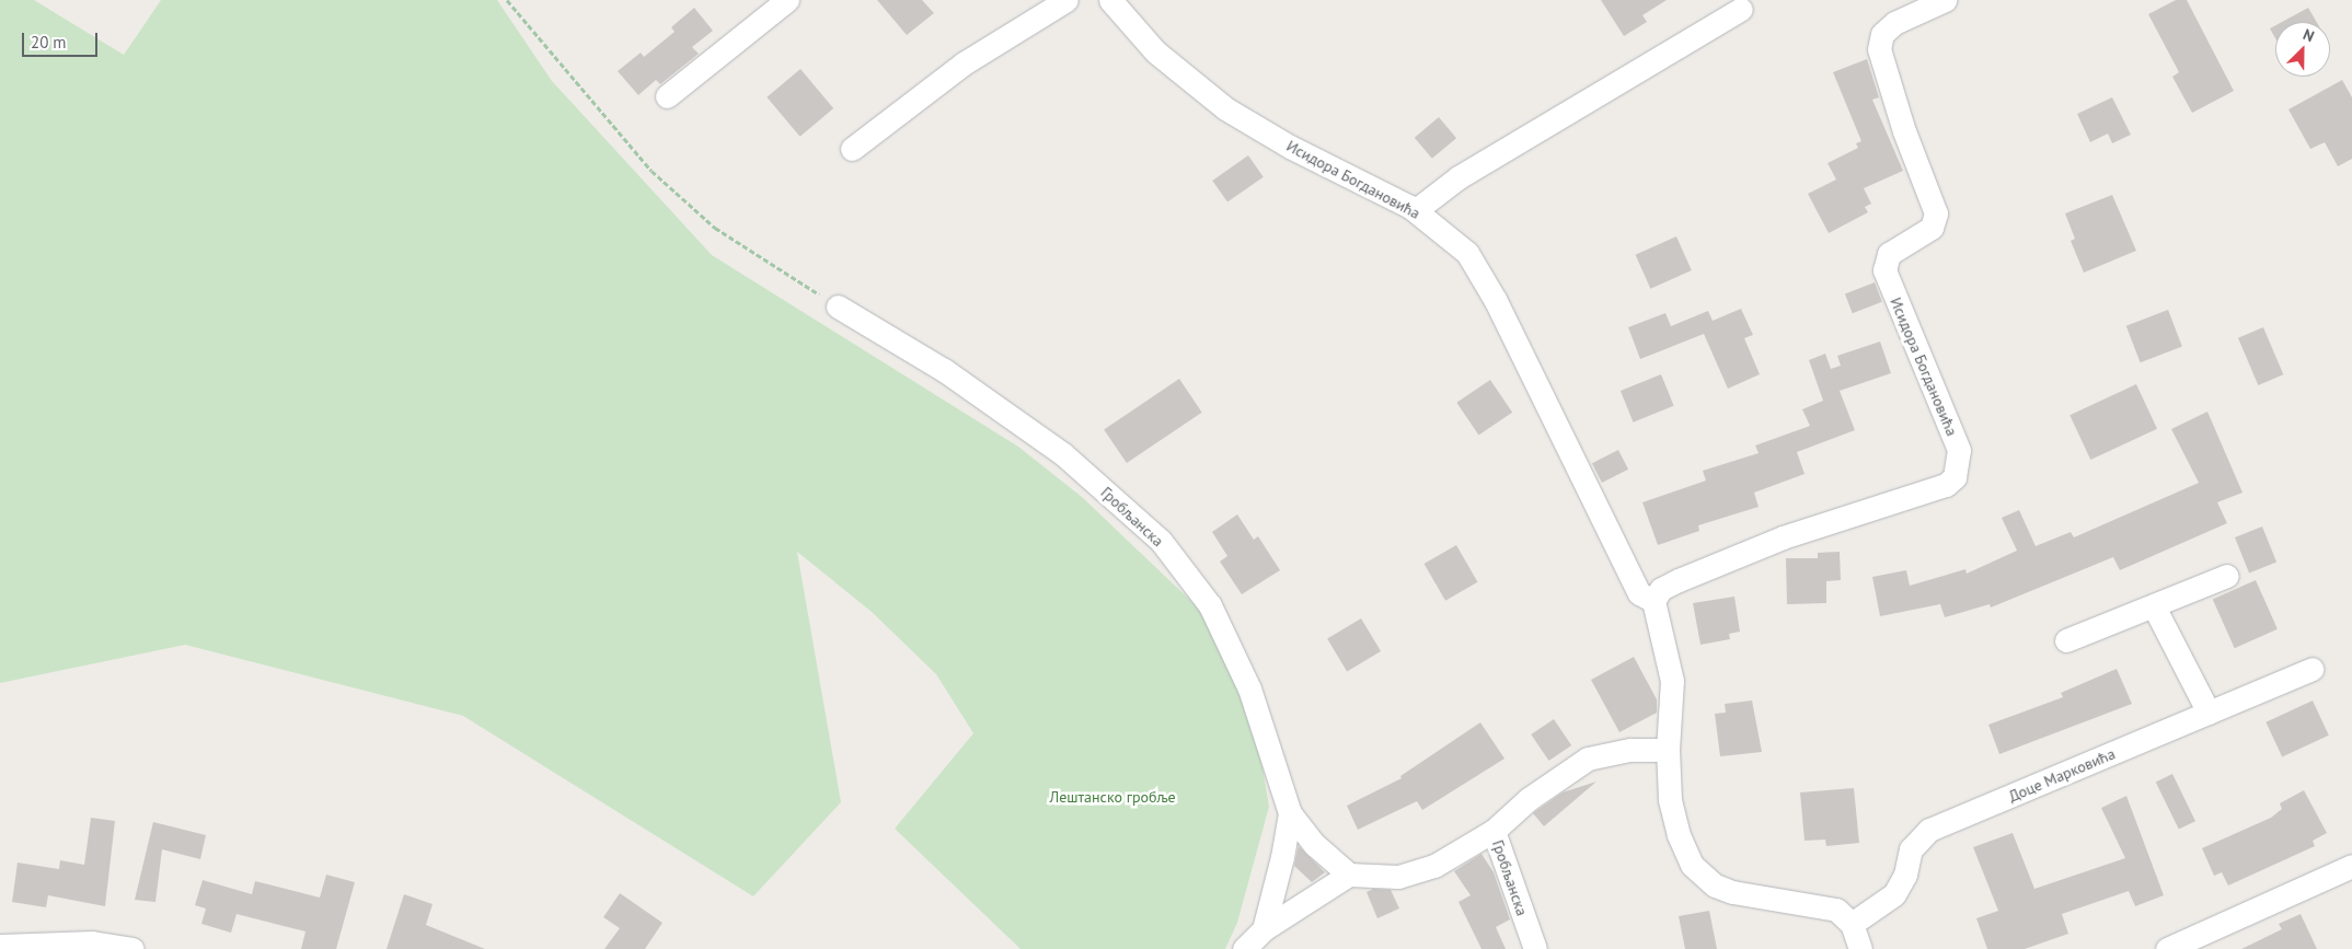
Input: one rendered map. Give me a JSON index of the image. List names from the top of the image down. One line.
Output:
{"streets":{"street":["Исидора Богдановића","Гробљанска","Доце Марковића"]},"parks":["Лештанско гробље"],"scale_bar":"20 m","north":"top right"}
